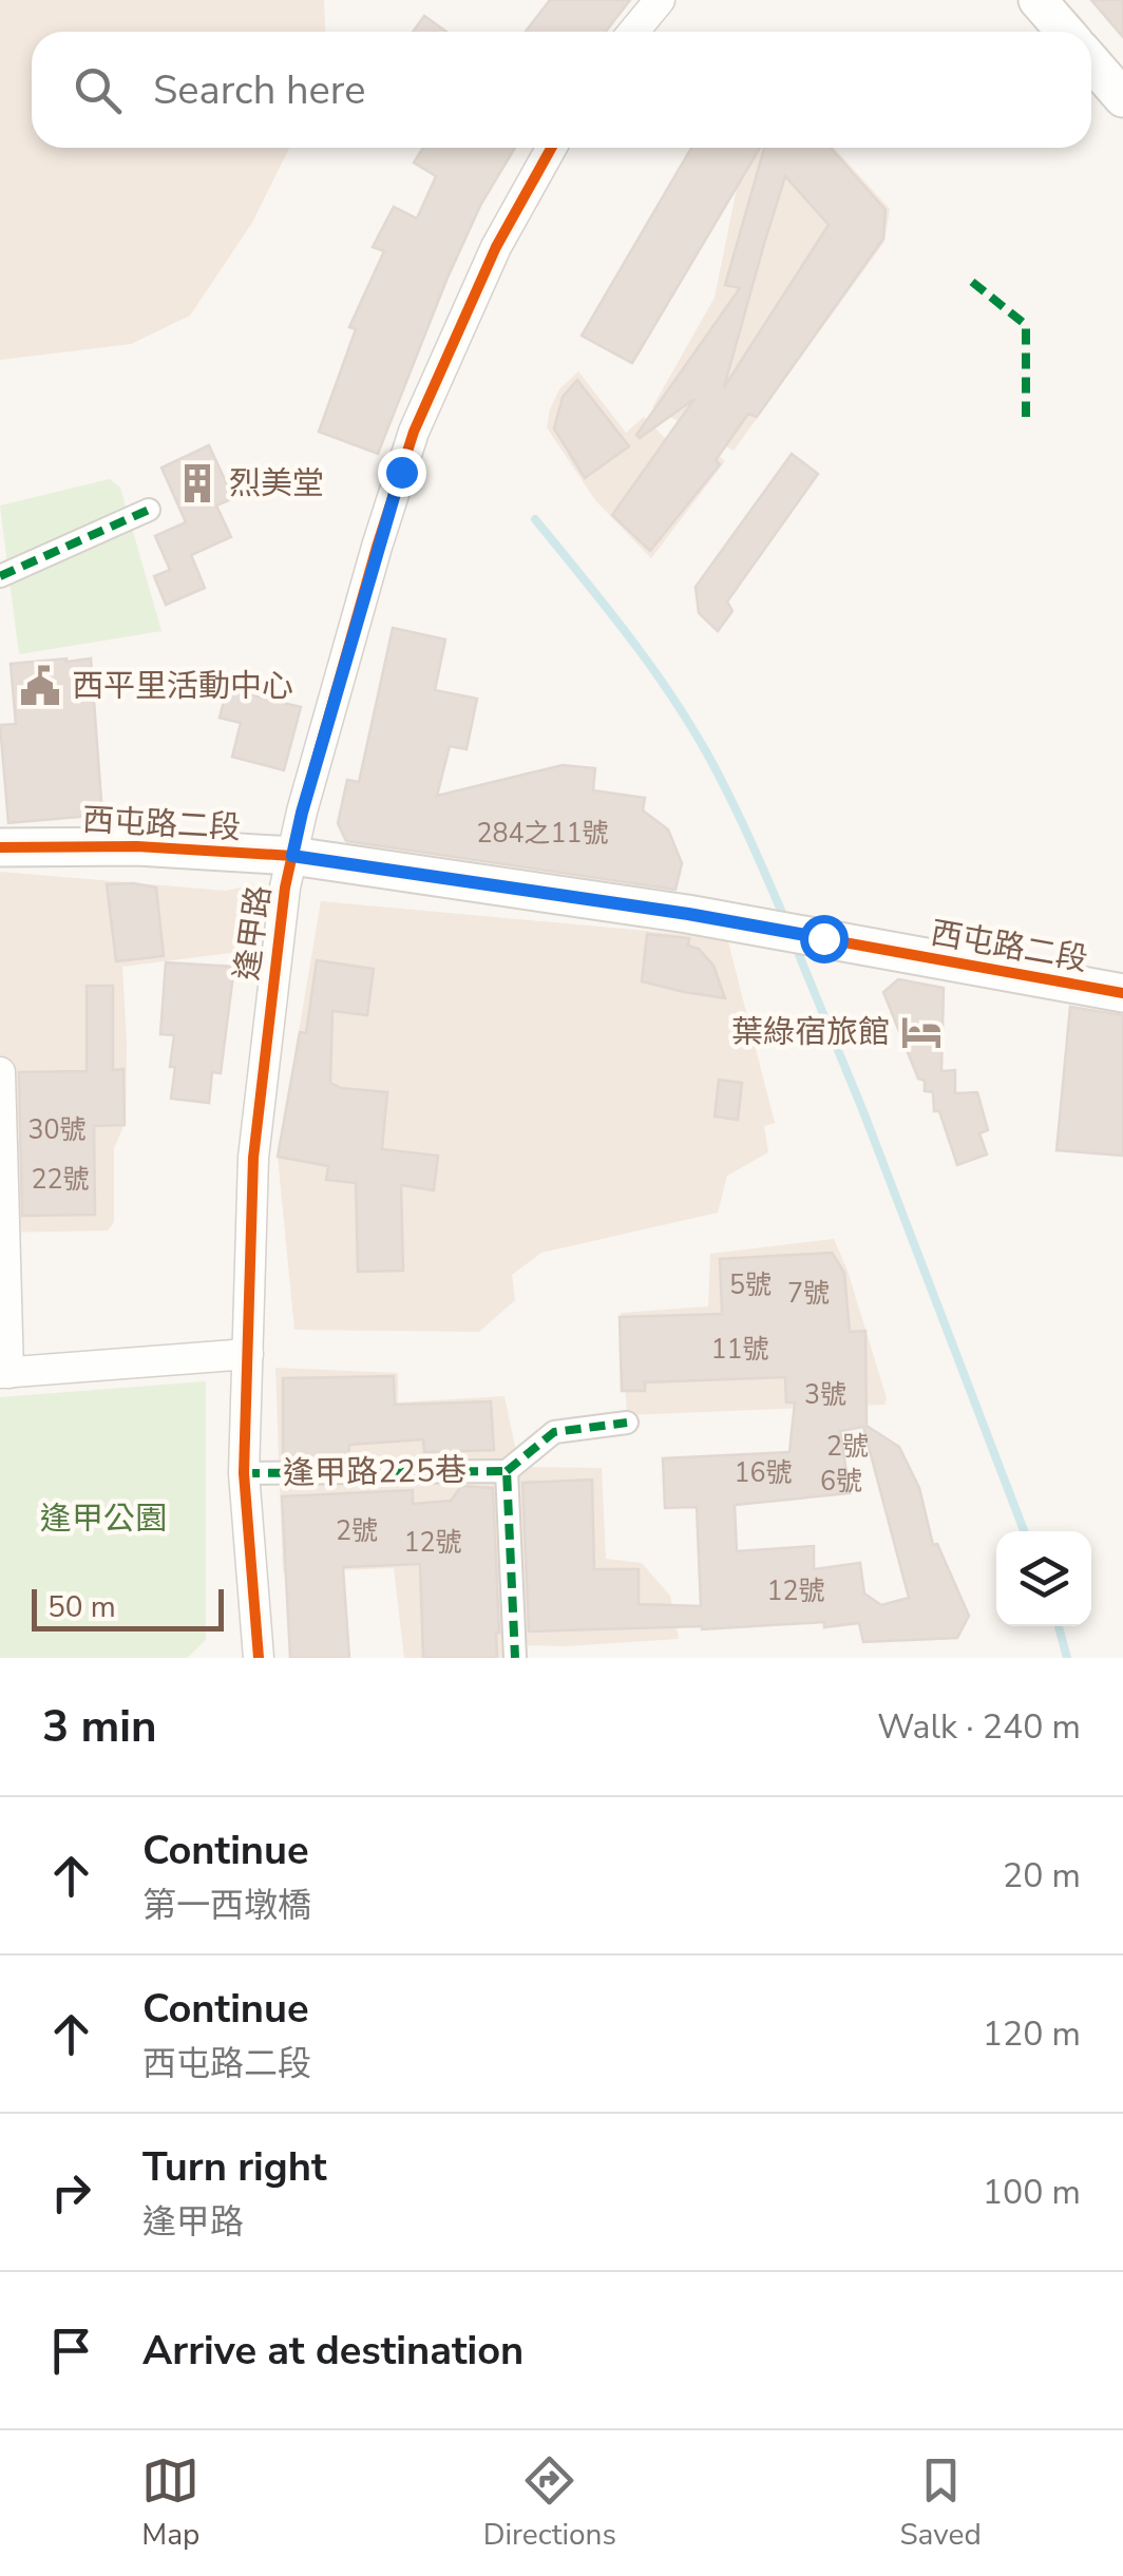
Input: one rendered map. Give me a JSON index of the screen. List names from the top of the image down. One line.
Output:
{"streets":{"street":["西屯路二段","逢甲路","逢甲路225巷"]},"crossings":[["西屯路二段","逢甲路"],["逢甲路","逢甲路225巷"]],"parks":["逢甲公園"],"places":{"building":["烈美堂"],"public building":["西平里活動中心"],"hotel":["葉綠宿旅館"]},"house_numbers":["284之11號","30號","22號","5號","7號","11號","3號","2號","16號","6號","2號","12號","12號"],"scale_bar":"50 m","page":{"search":"Search here","scale":"50 m","heading":["3 min","Walk · 240 m"],"list":[["Continue","第一西墩橋","20 m"],["Continue","西屯路二段","120 m"],["Turn right","逢甲路","100 m"],"Arrive at destination"],"nav":["Map","Directions","Saved"]}}
